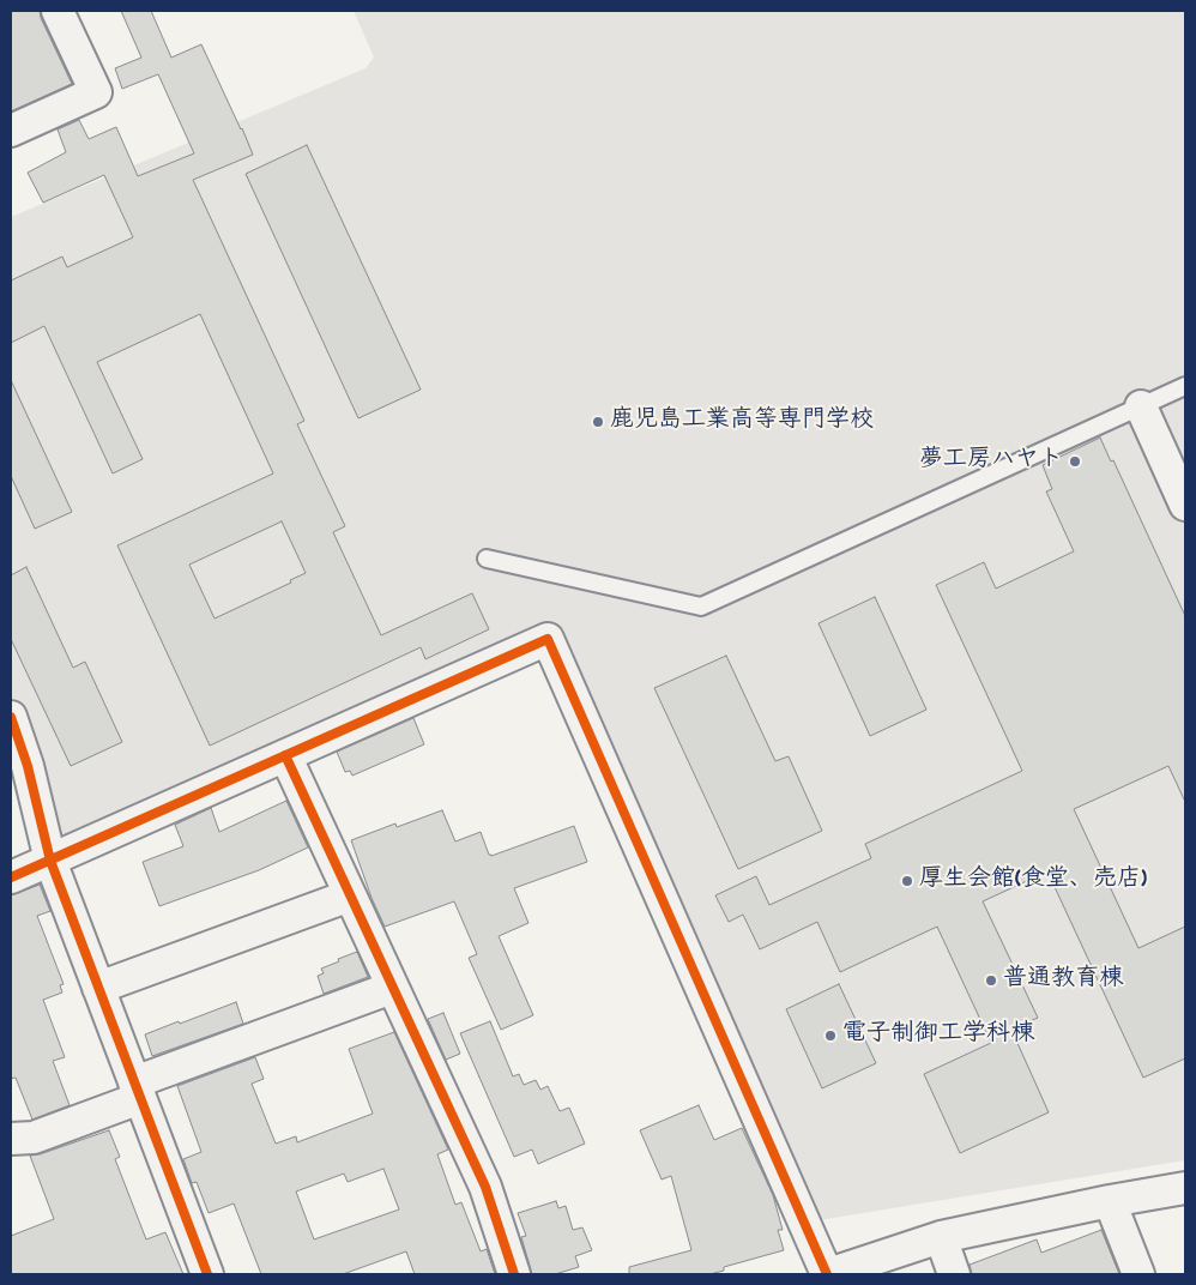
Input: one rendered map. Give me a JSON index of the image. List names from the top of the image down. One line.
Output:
{"places":["鹿児島工業高等専門学校","夢工房ハヤト","厚生会館(食堂、売店)","普通教育棟","電子制御工学科棟"]}
